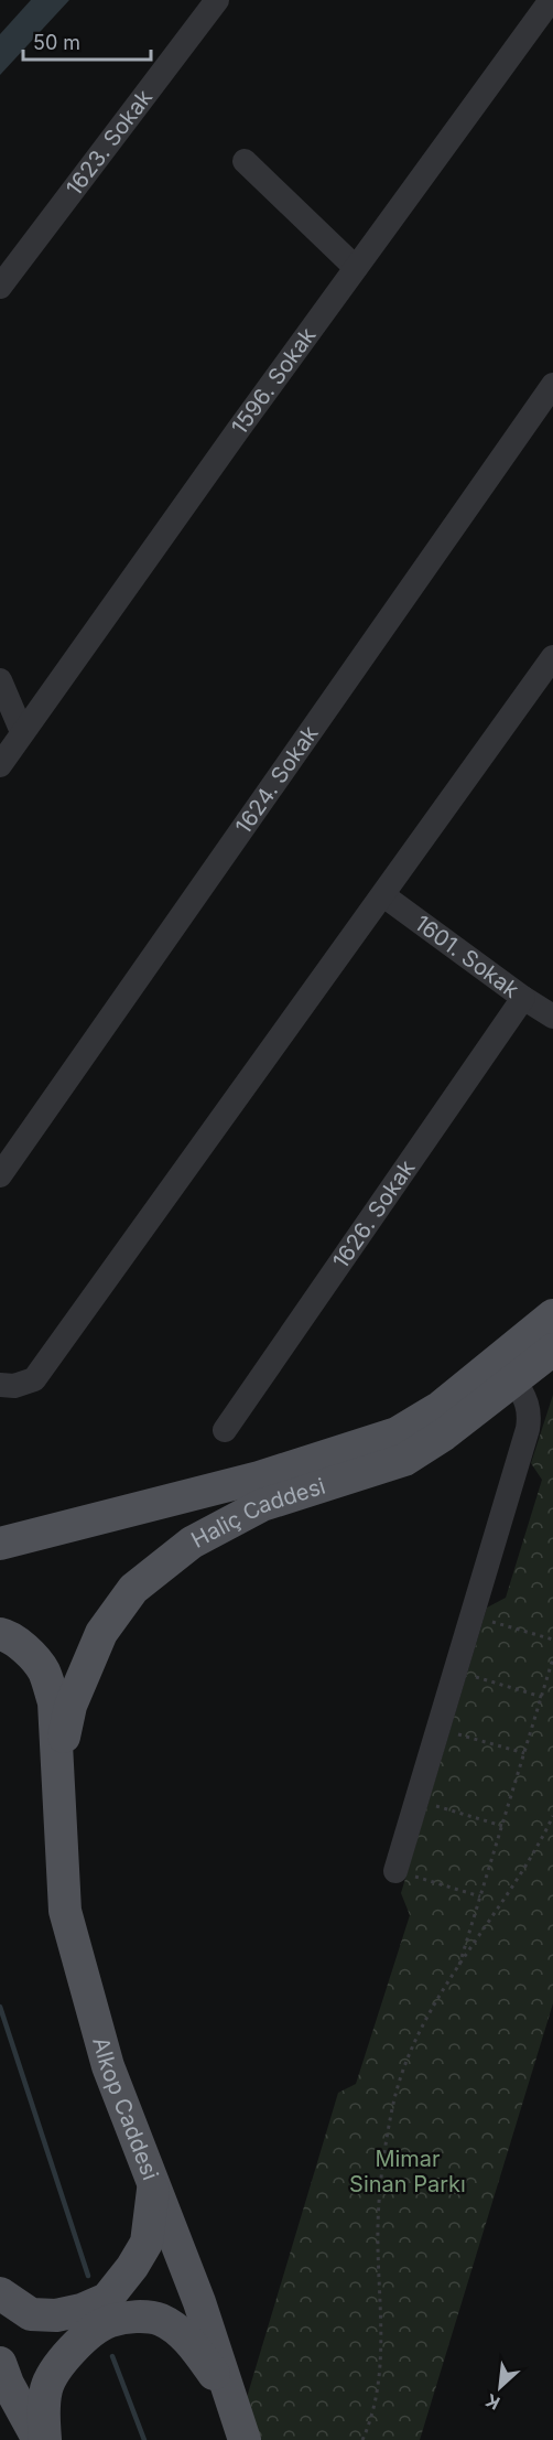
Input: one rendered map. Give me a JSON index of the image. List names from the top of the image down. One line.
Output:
{"streets":{"main road":["Haliç Caddesi","Alkop Caddesi"],"street":["1623. Sokak","1596. Sokak","1624. Sokak","1601. Sokak","1626. Sokak"]},"crossings":[["1601. Sokak","1626. Sokak"],["Haliç Caddesi","Alkop Caddesi"]],"parks":["Mimar Sinan Parkı"],"scale_bar":"50 m","north":"bottom left"}
